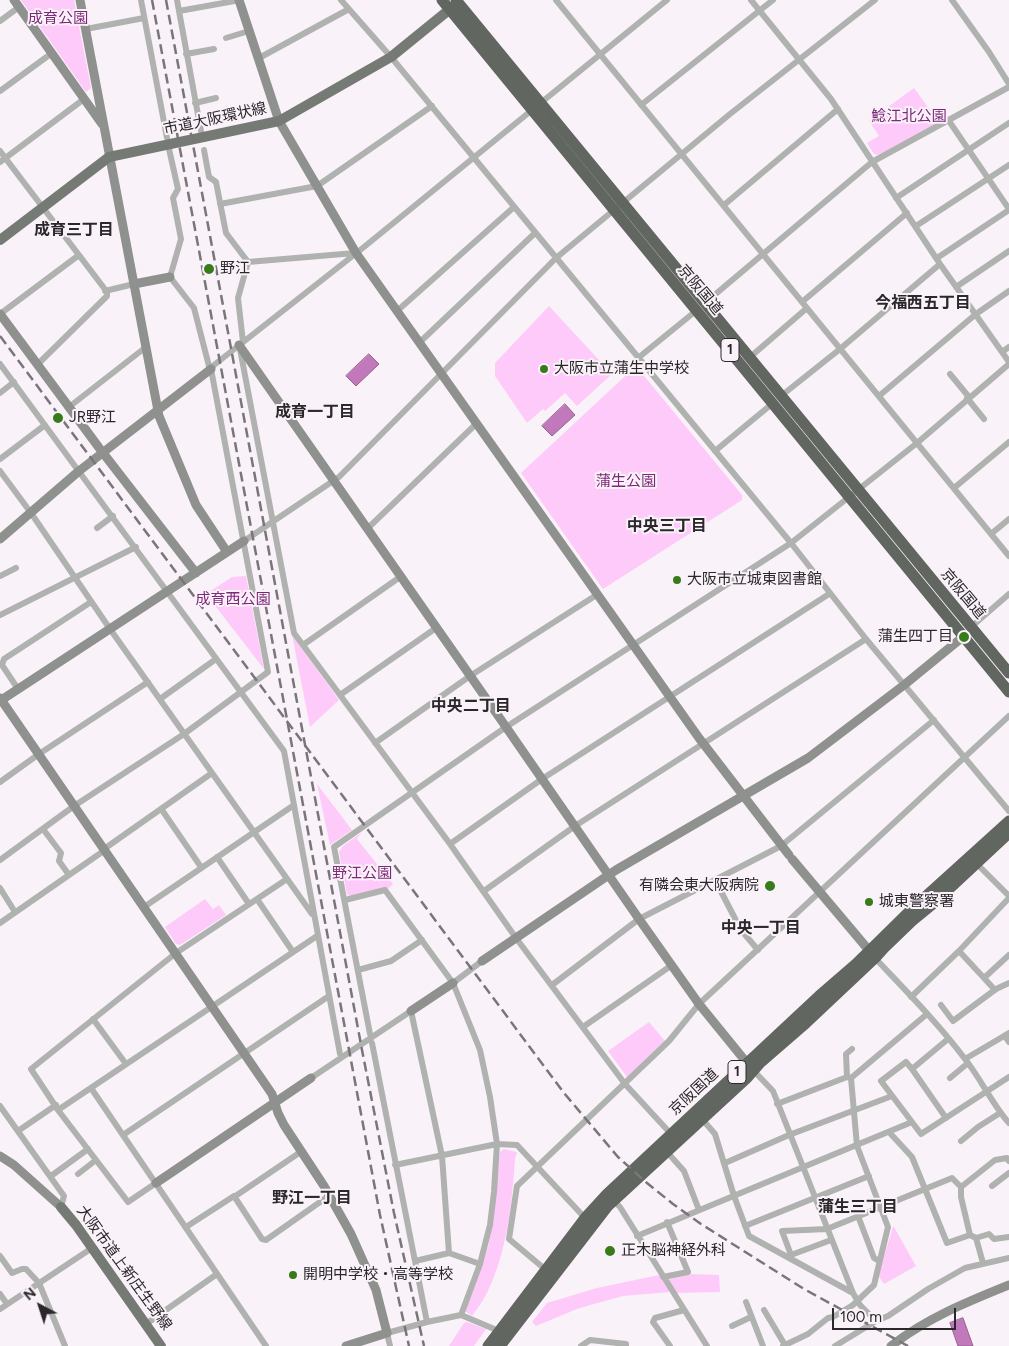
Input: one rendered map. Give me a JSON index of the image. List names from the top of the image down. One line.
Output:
{"streets":{"highway":["京阪国道","1"],"main road":["市道大阪環状線","大阪市道上新庄生野線"]},"crossings":[["市道大阪環状線","京阪国道"]],"districts":["成育三丁目","今福西五丁目","成育一丁目","中央三丁目","中央二丁目","中央一丁目","野江一丁目","蒲生三丁目"],"parks":["成育公園","鯰江北公園","蒲生公園","成育西公園","野江公園"],"places":["野江","大阪市立蒲生中学校","JR野江","大阪市立城東図書館","蒲生四丁目","有隣会東大阪病院","城東警察署","正木脳神経外科","開明中学校・高等学校"],"scale_bar":"100 m","north":"top left"}
